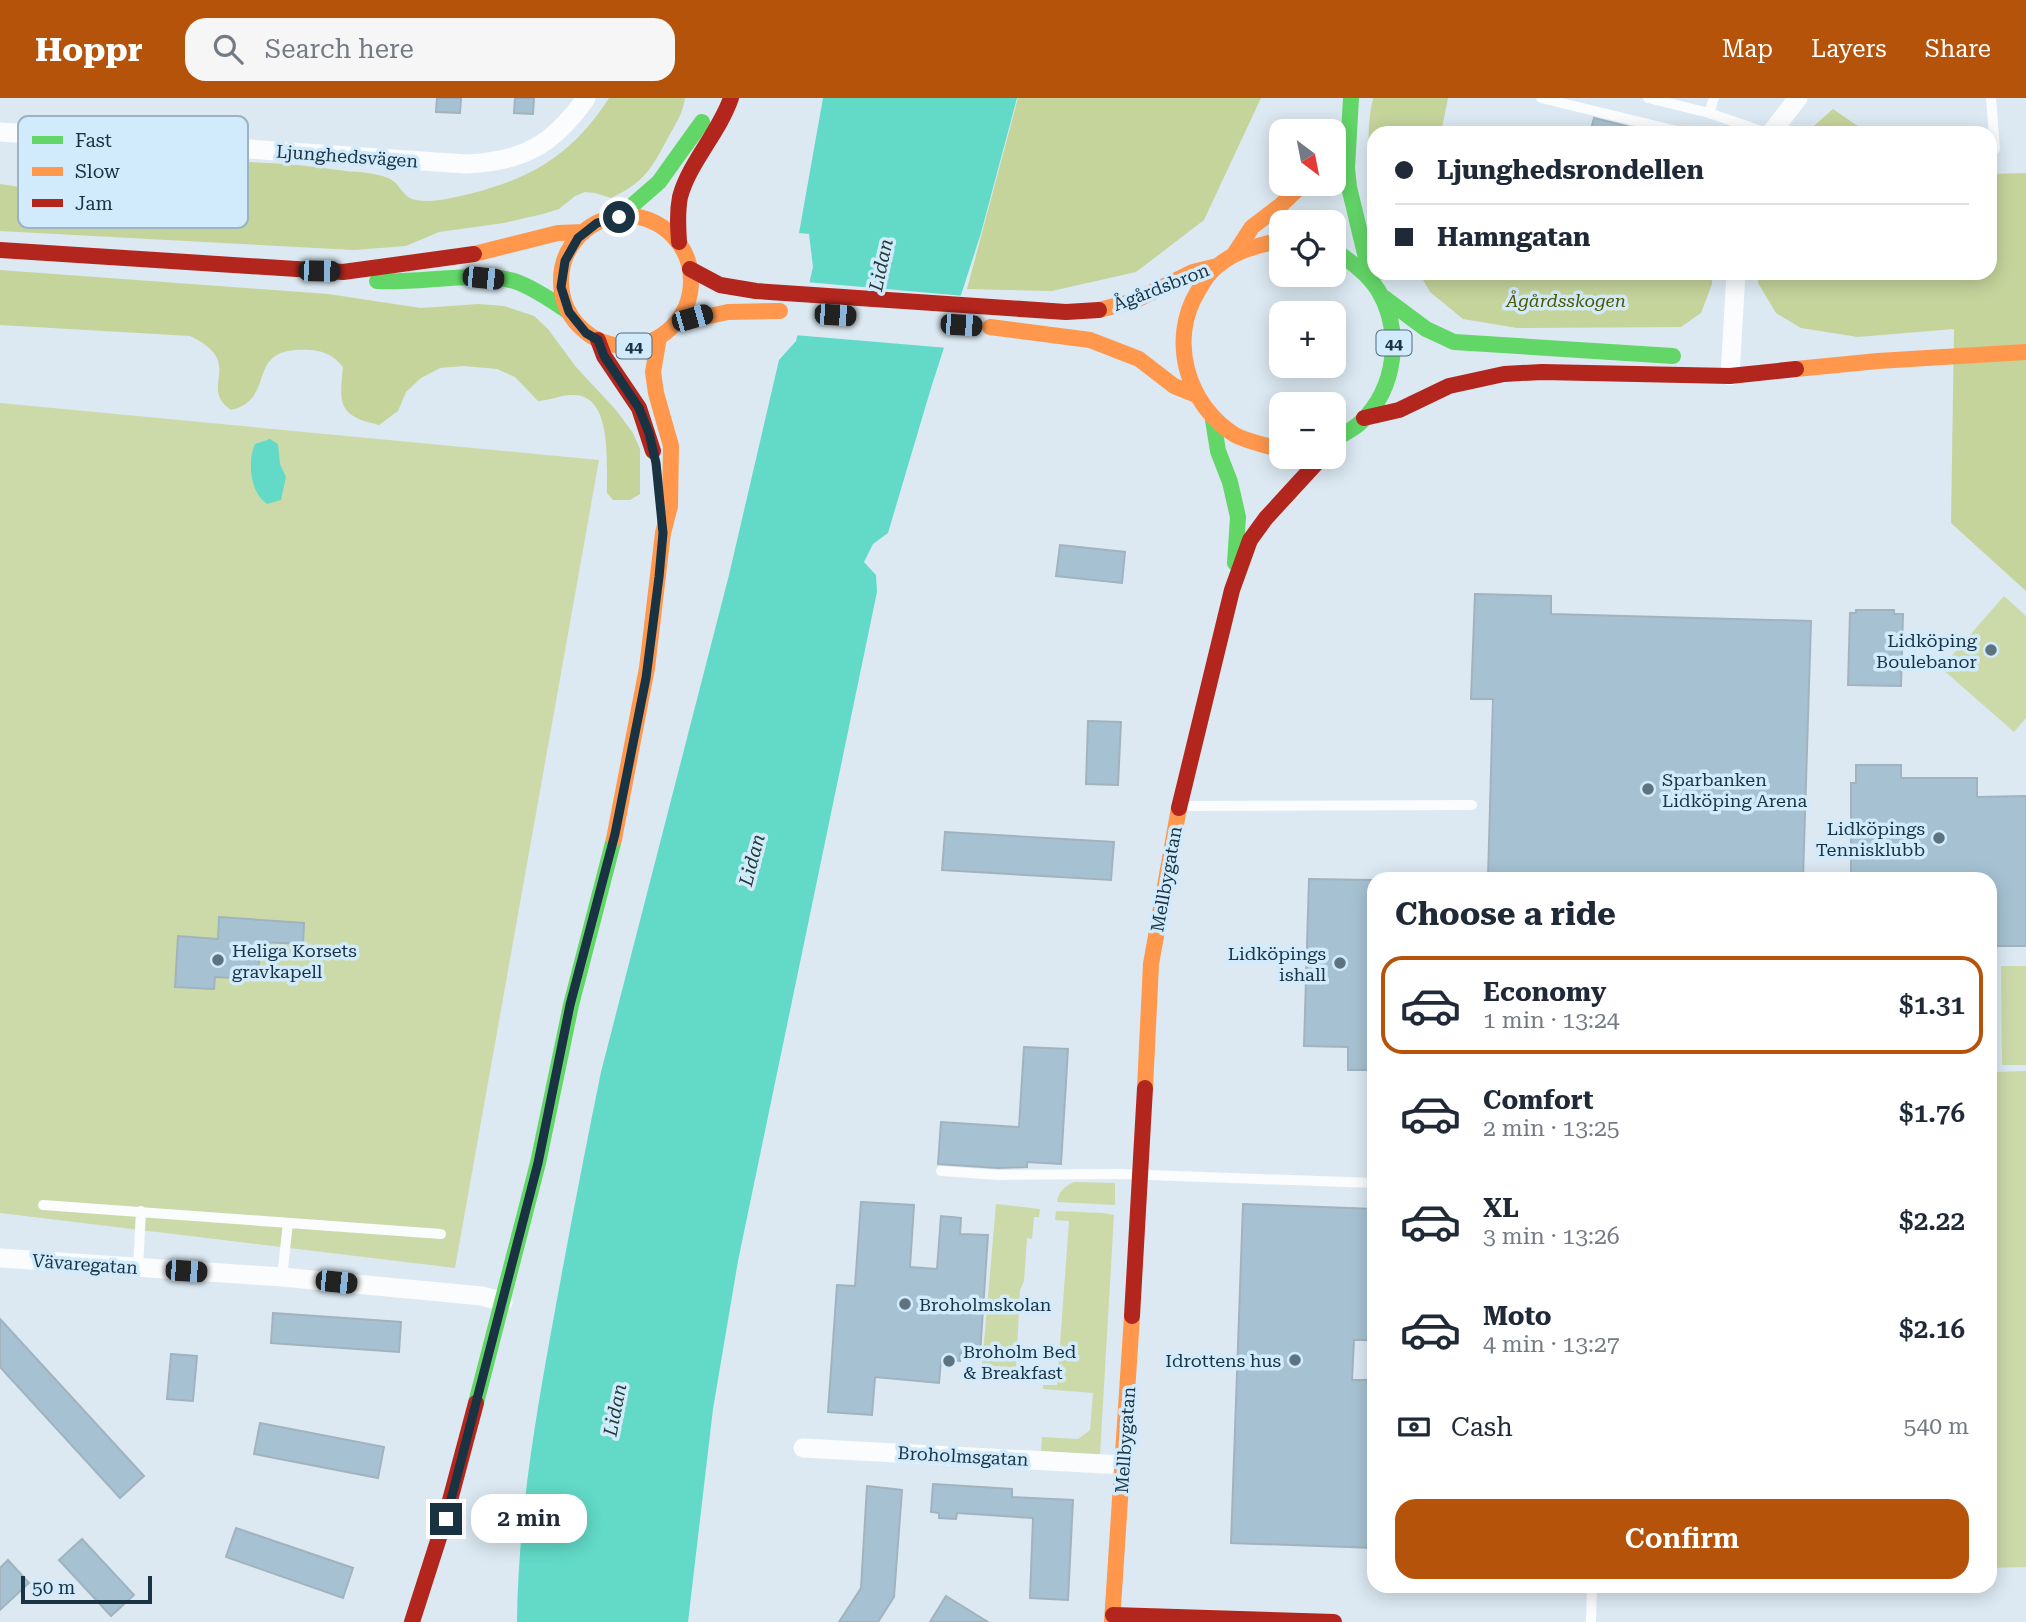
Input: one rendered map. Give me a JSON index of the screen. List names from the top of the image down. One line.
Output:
{"streets":{"main road":["Ågårdsbron","44","Mellbygatan"],"street":["Ljunghedsvägen","Vävaregatan","Broholmsgatan"]},"crossings":[["Ågårdsbron","44"],["Mellbygatan","Broholmsgatan"]],"water":["Lidan"],"parks":["Ågårdsskogen"],"places":["Lidköping Boulebanor","Sparbanken Lidköping Arena","Lidköpings Tennisklubb","Heliga Korsets gravkapell","Lidköpings ishall","Broholmskolan","Idrottens hus","Broholm Bed & Breakfast"],"legend":["Fast","Slow","Jam"],"scale_bar":"50 m","north":"bottom right","page":{"header":"Hoppr","search":"Search here","nav":["Map","Layers","Share"],"map_buttons":["+","−"],"banner":["Ljunghedsrondellen","Hamngatan"],"heading":"Choose a ride","list":[{"name":"Economy","note":"1 min · 13:24","value":"$1.31"},{"name":"Comfort","note":"2 min · 13:25","value":"$1.76"},{"name":"XL","note":"3 min · 13:26","value":"$2.22"},{"name":"Moto","note":"4 min · 13:27","value":"$2.16"}],"pay":["Cash","540 m"],"buttons":"Confirm","bubble":"2 min","scale":"50 m"}}
